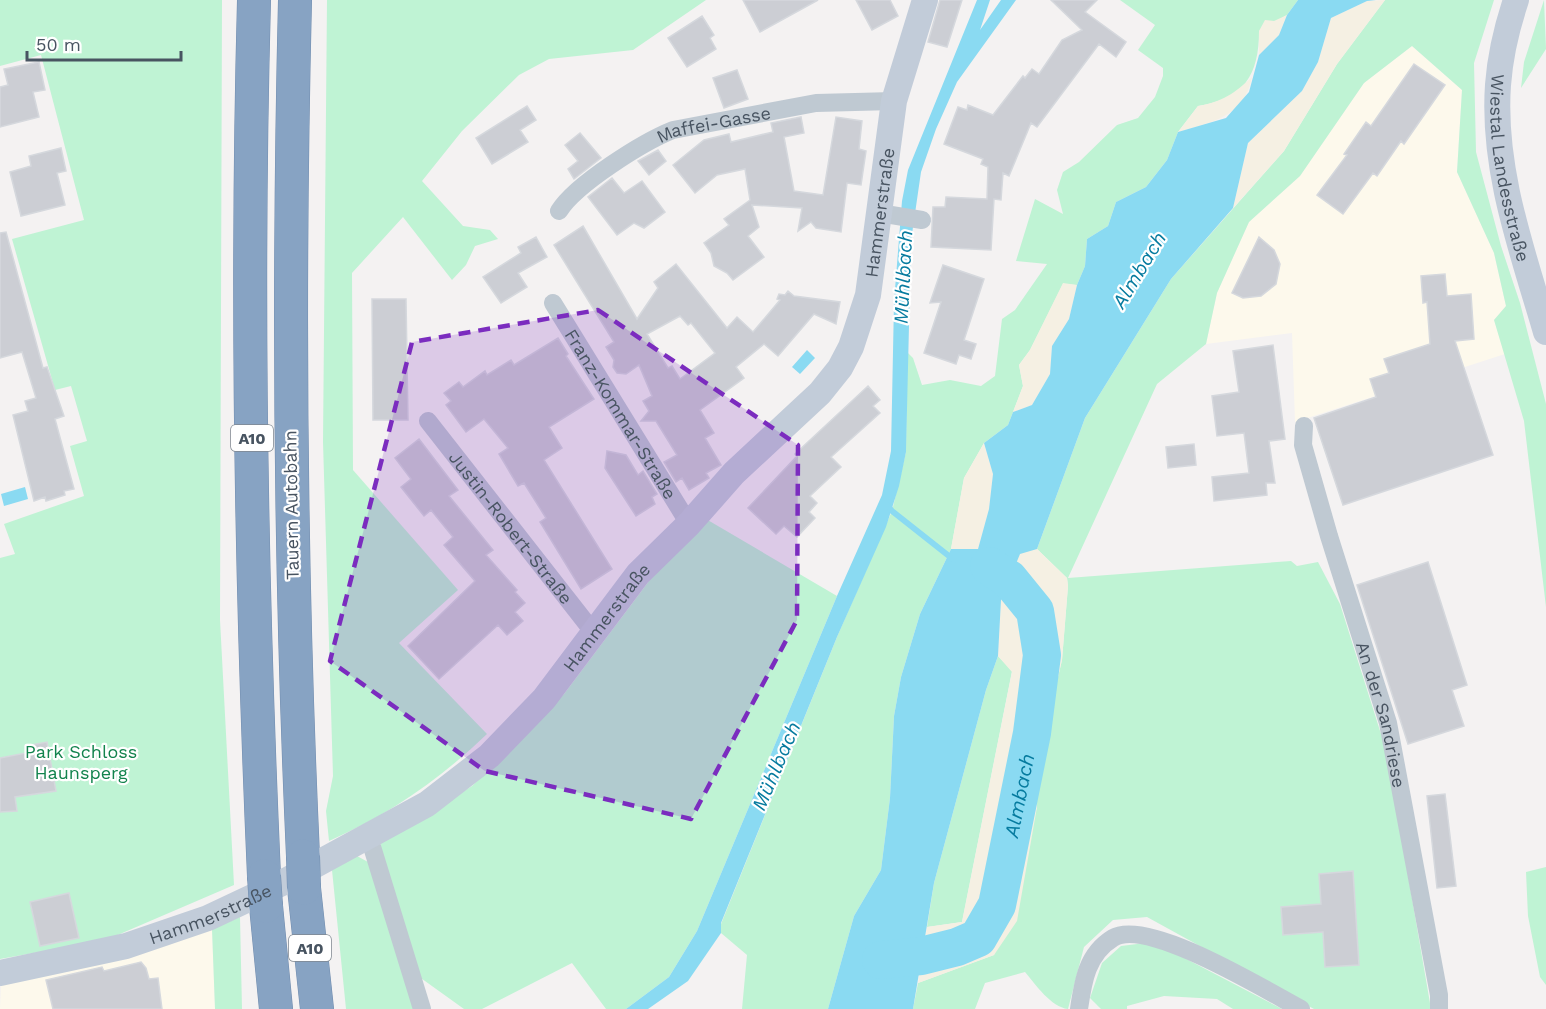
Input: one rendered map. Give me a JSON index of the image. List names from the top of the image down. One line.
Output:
{"streets":{"highway":["A10","Tauern Autobahn"],"street":["Maffei-Gasse","Wiestal Landesstraße","Hammerstraße","Franz-Kommar-Straße","Justin-Robert-Straße","An der Sandriese"]},"crossings":[["Maffei-Gasse","Hammerstraße"],["Hammerstraße","Franz-Kommar-Straße"],["Hammerstraße","Justin-Robert-Straße"]],"water":["Almbach","Mühlbach"],"parks":["Park Schloss Haunsperg"],"scale_bar":"50 m"}
